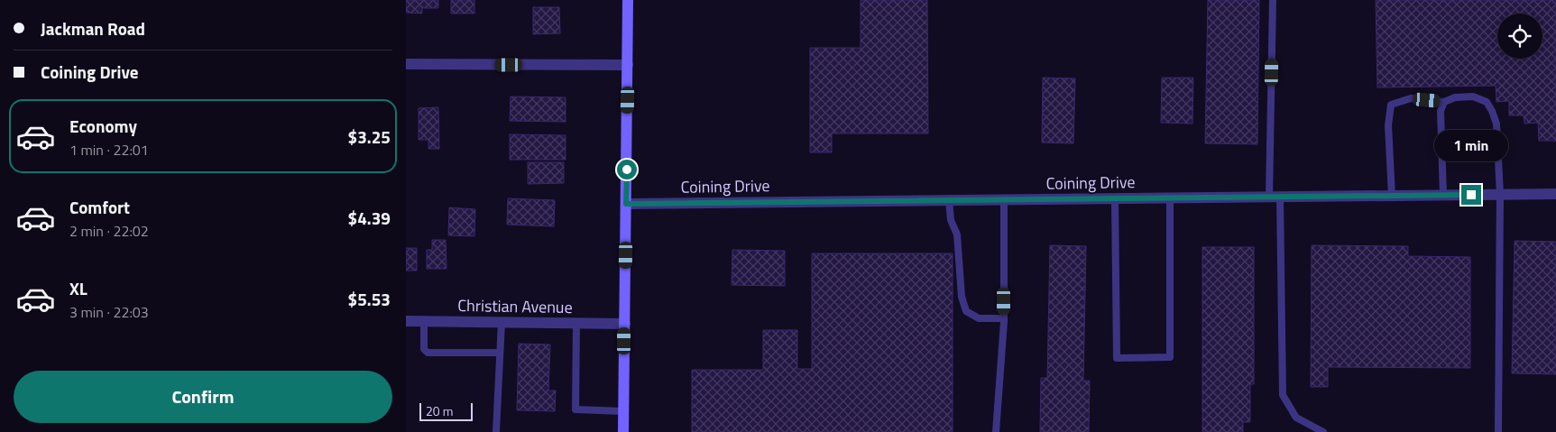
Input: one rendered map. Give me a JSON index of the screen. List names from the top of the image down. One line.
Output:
{"streets":{"street":["Coining Drive","Christian Avenue"]},"scale_bar":"20 m","page":{"banner":["Jackman Road","Coining Drive"],"list":[{"name":"Economy","note":"1 min · 22:01","value":"$3.25"},{"name":"Comfort","note":"2 min · 22:02","value":"$4.39"},{"name":"XL","note":"3 min · 22:03","value":"$5.53"}],"bubble":"1 min","buttons":"Confirm","scale":"20 m"}}
